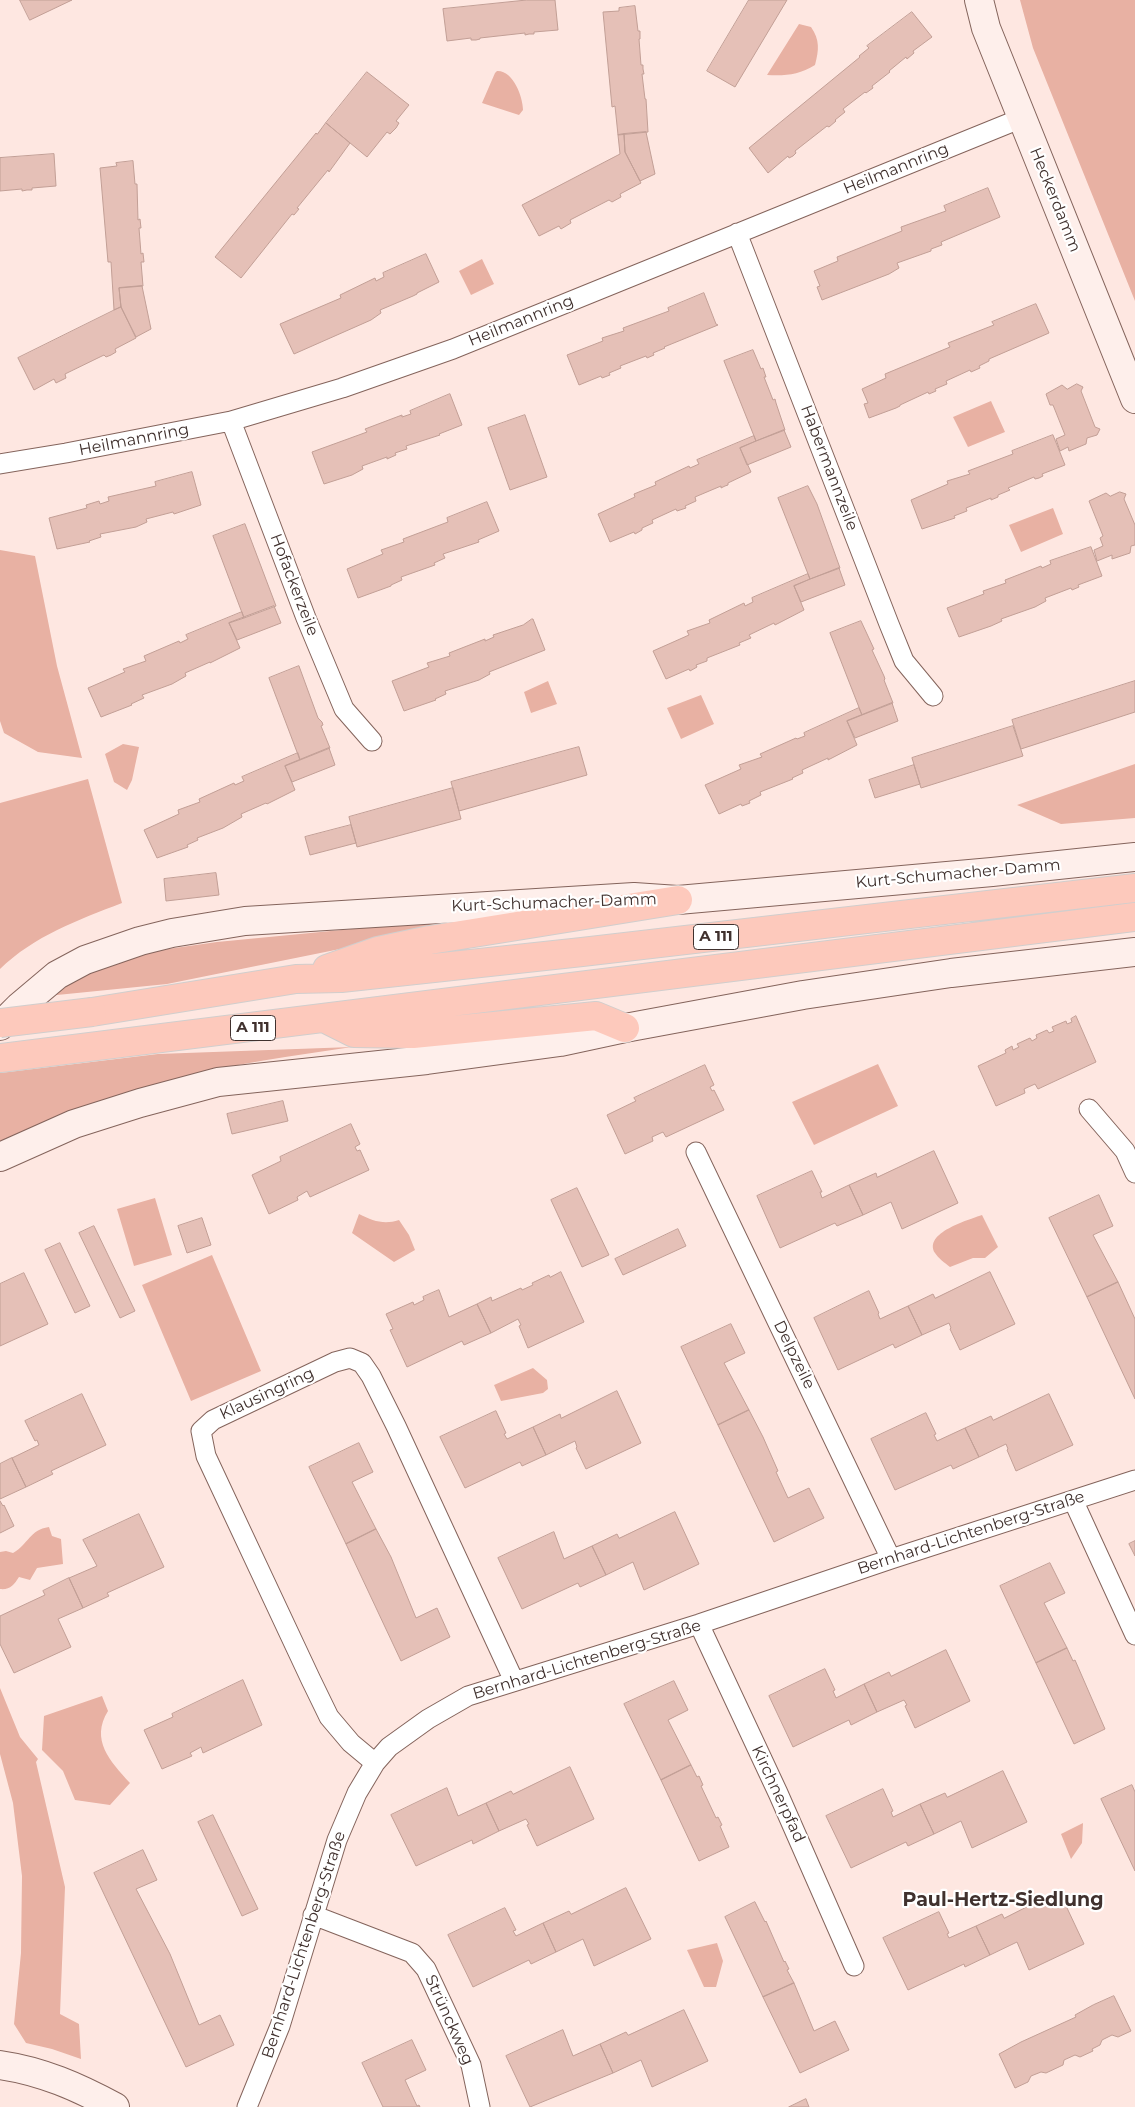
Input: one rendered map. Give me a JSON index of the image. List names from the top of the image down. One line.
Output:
{"streets":{"highway":["A 111"],"main road":["Heckerdamm","Kurt-Schumacher-Damm"],"street":["Heilmannring","Habermannzeile","Hofackerzeile","Delpzeile","Klausingring","Bernhard-Lichtenberg-Straße","Kirchnerpfad","Strünckweg"]},"crossings":[["Heilmannring","Heckerdamm"],["Heilmannring","Habermannzeile"],["Heilmannring","Hofackerzeile"],["Kurt-Schumacher-Damm","A 111"],["Delpzeile","Bernhard-Lichtenberg-Straße"],["Klausingring","Bernhard-Lichtenberg-Straße"],["Bernhard-Lichtenberg-Straße","Kirchnerpfad"],["Bernhard-Lichtenberg-Straße","Strünckweg"]],"districts":["Paul-Hertz-Siedlung"]}
